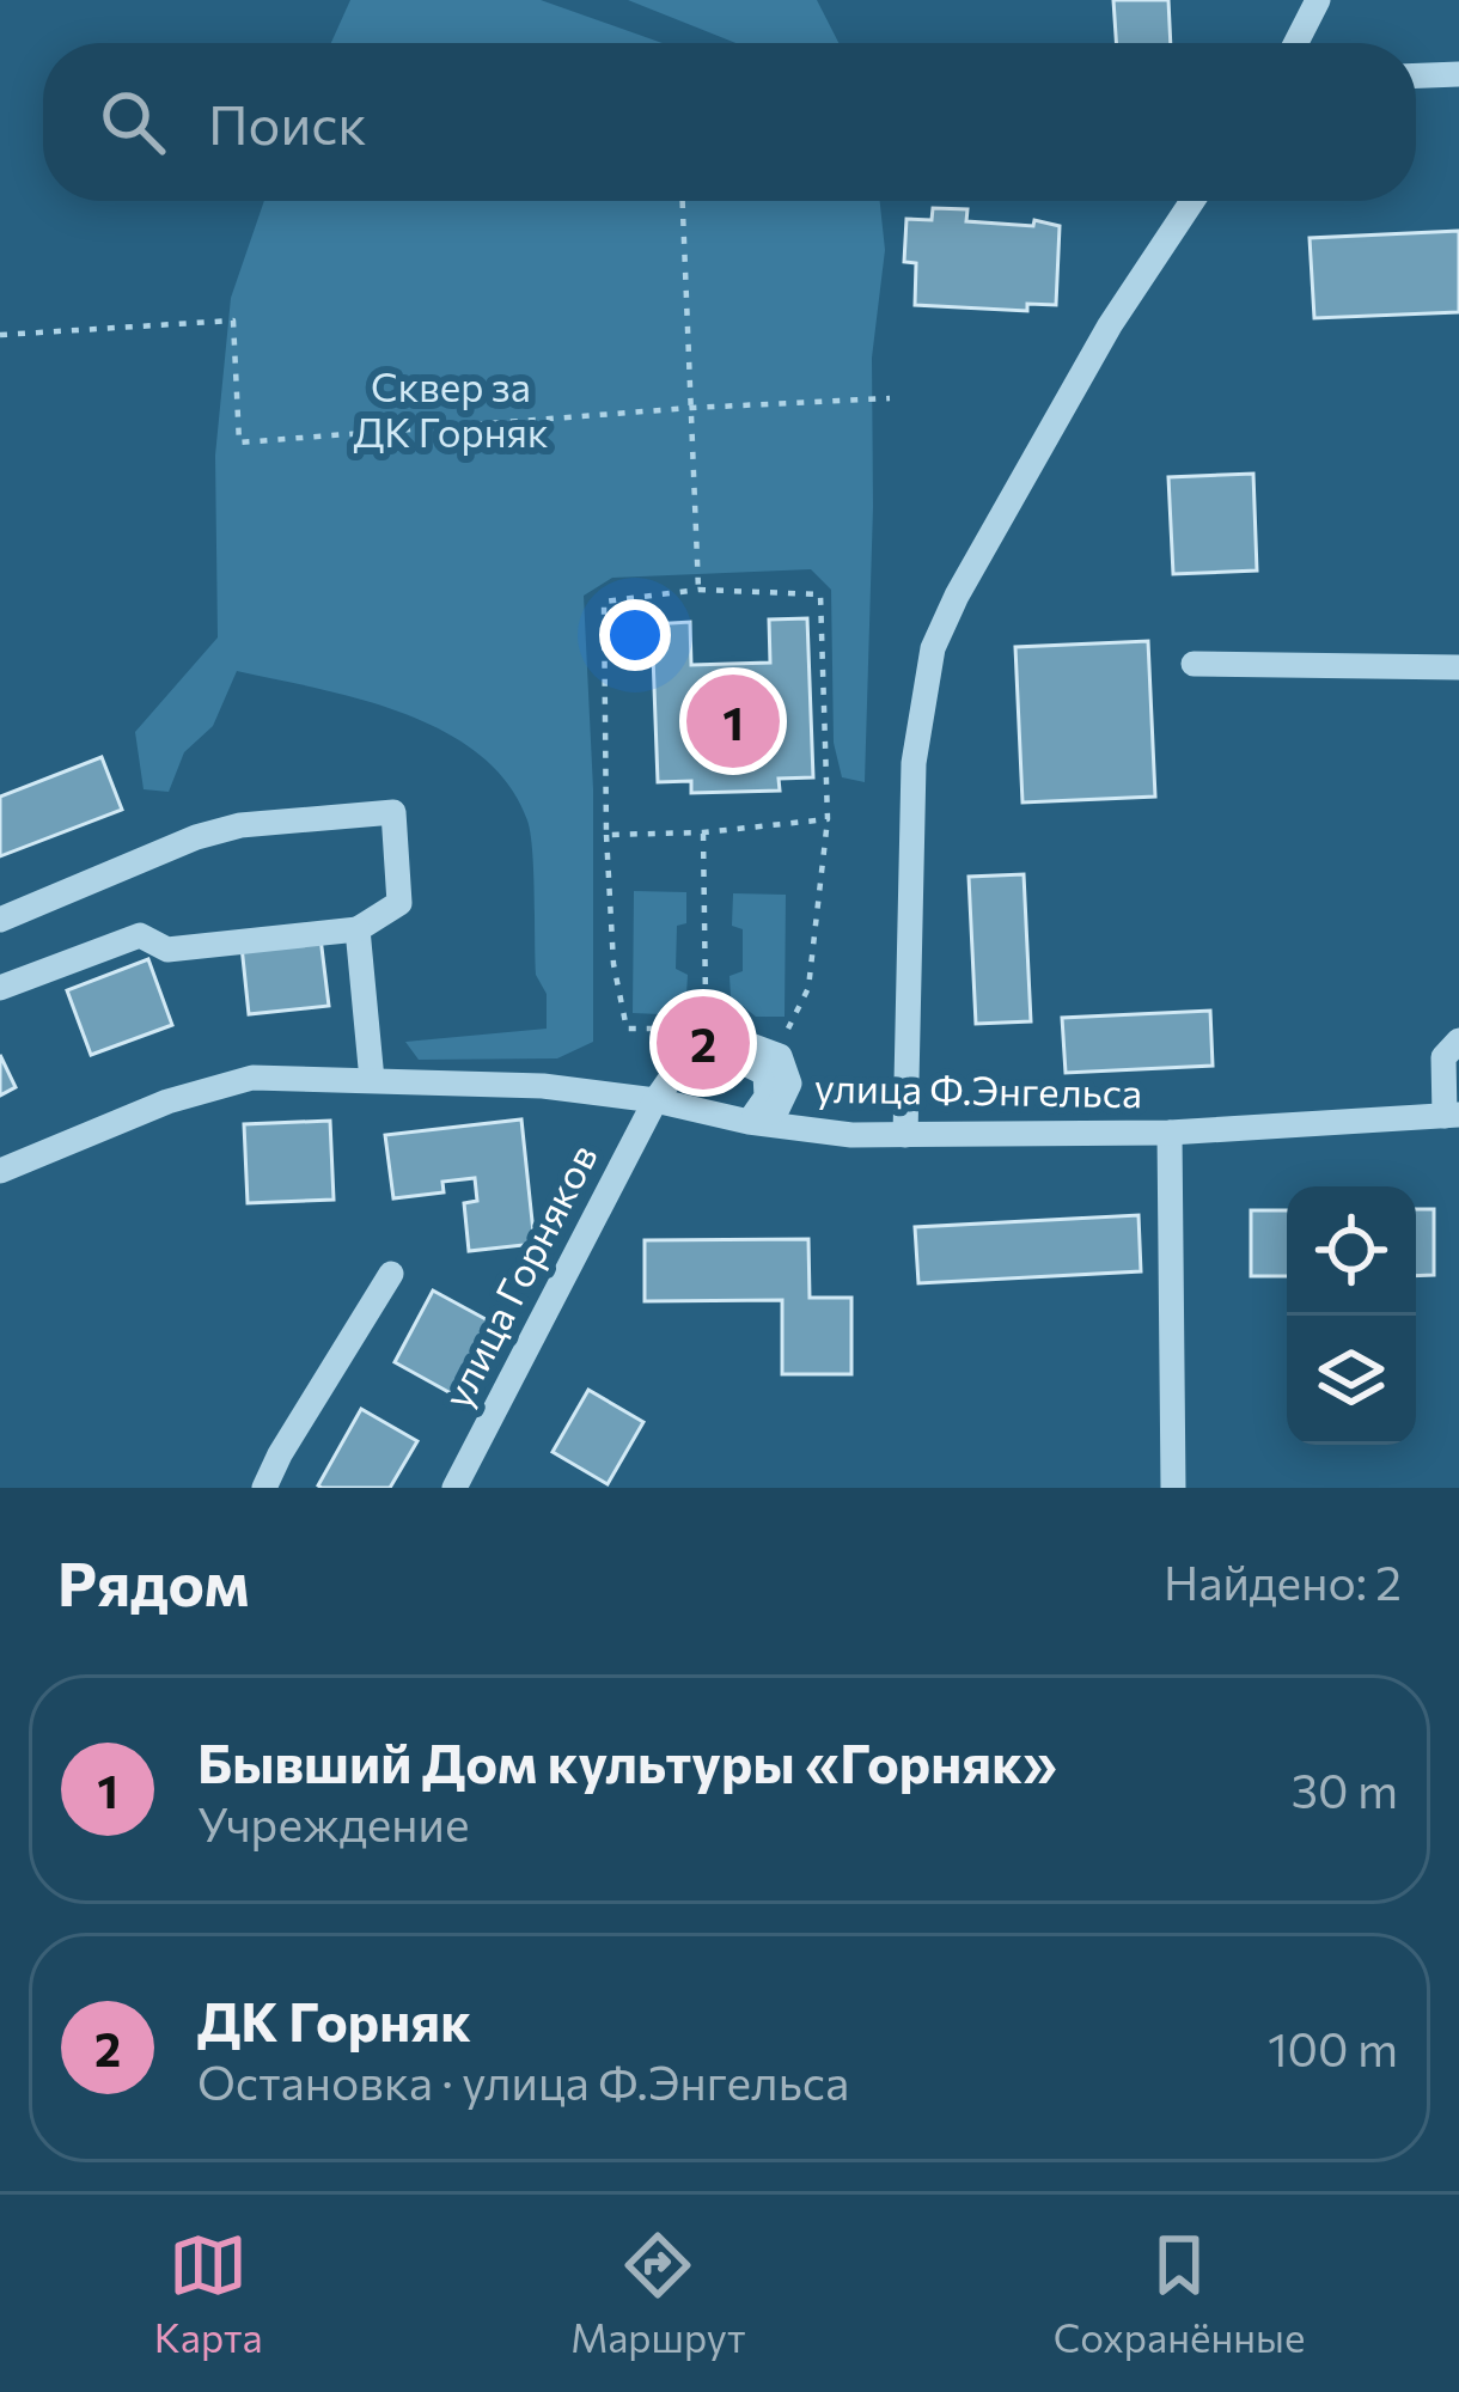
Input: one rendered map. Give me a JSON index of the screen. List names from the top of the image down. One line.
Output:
{"streets":{"street":["улица Ф.Энгельса","улица Горняков"]},"crossings":[["улица Ф.Энгельса","улица Горняков"]],"parks":["Сквер за ДК Горняк"],"page":{"search":"Поиск","pins":["1","2"],"heading":["Рядом","Найдено: 2"],"list":[{"mark":"1","name":"Бывший Дом культуры «Горняк»","note":"Учреждение","value":"30 m"},{"mark":"2","name":"ДК Горняк","note":"Остановка · улица Ф.Энгельса","value":"100 m"}],"nav":["Карта","Маршрут","Сохранённые"]}}
